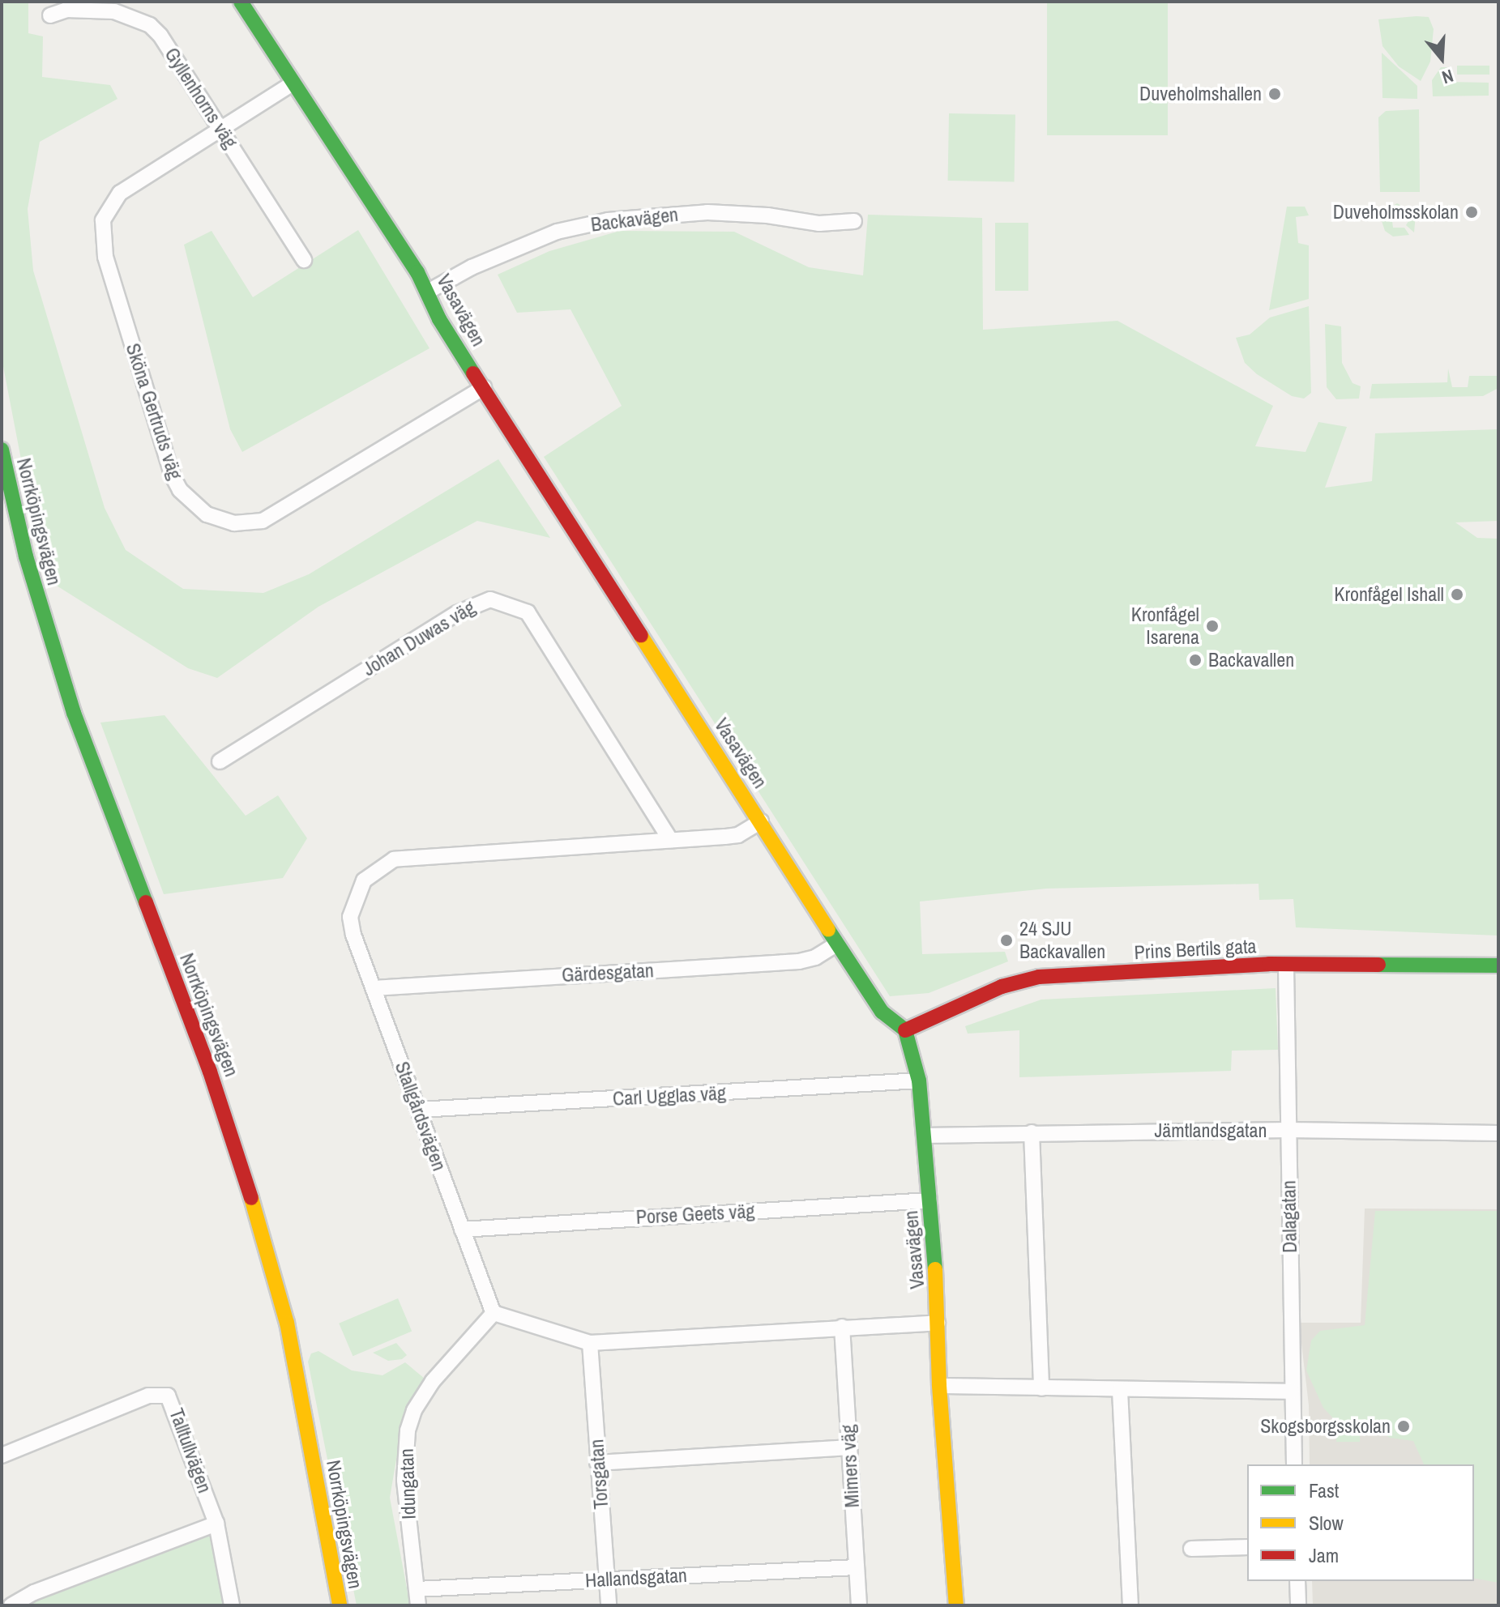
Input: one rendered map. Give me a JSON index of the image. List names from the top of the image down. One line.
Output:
{"streets":{"street":["Gyllenhorns väg","Backavägen","Vasavägen","Sköna Gertruds väg","Norrköpingsvägen","Johan Duwas väg","Prins Bertils gata","Gärdesgatan","Carl Ugglas väg","Stallgårdsvägen","Jämtlandsgatan","Porse Geets väg","Dalagatan","Talltullvägen","Mimers väg","Torsgatan","Idungatan","Hallandsgatan"]},"crossings":[["Gyllenhorns väg","Sköna Gertruds väg"],["Backavägen","Vasavägen"],["Vasavägen","Sköna Gertruds väg"],["Vasavägen","Prins Bertils gata"],["Vasavägen","Gärdesgatan"],["Vasavägen","Carl Ugglas väg"],["Vasavägen","Stallgårdsvägen"],["Vasavägen","Jämtlandsgatan"],["Vasavägen","Porse Geets väg"],["Johan Duwas väg","Stallgårdsvägen"],["Prins Bertils gata","Dalagatan"],["Gärdesgatan","Stallgårdsvägen"],["Carl Ugglas väg","Stallgårdsvägen"],["Stallgårdsvägen","Porse Geets väg"],["Stallgårdsvägen","Idungatan"],["Jämtlandsgatan","Dalagatan"],["Mimers väg","Hallandsgatan"],["Torsgatan","Hallandsgatan"],["Idungatan","Hallandsgatan"]],"places":["Duveholmshallen","Duveholmsskolan","Kronfågel Ishall","Kronfågel Isarena","Backavallen","24 SJU Backavallen","Skogsborgsskolan"],"legend":["Fast","Slow","Jam"],"north":"bottom"}
